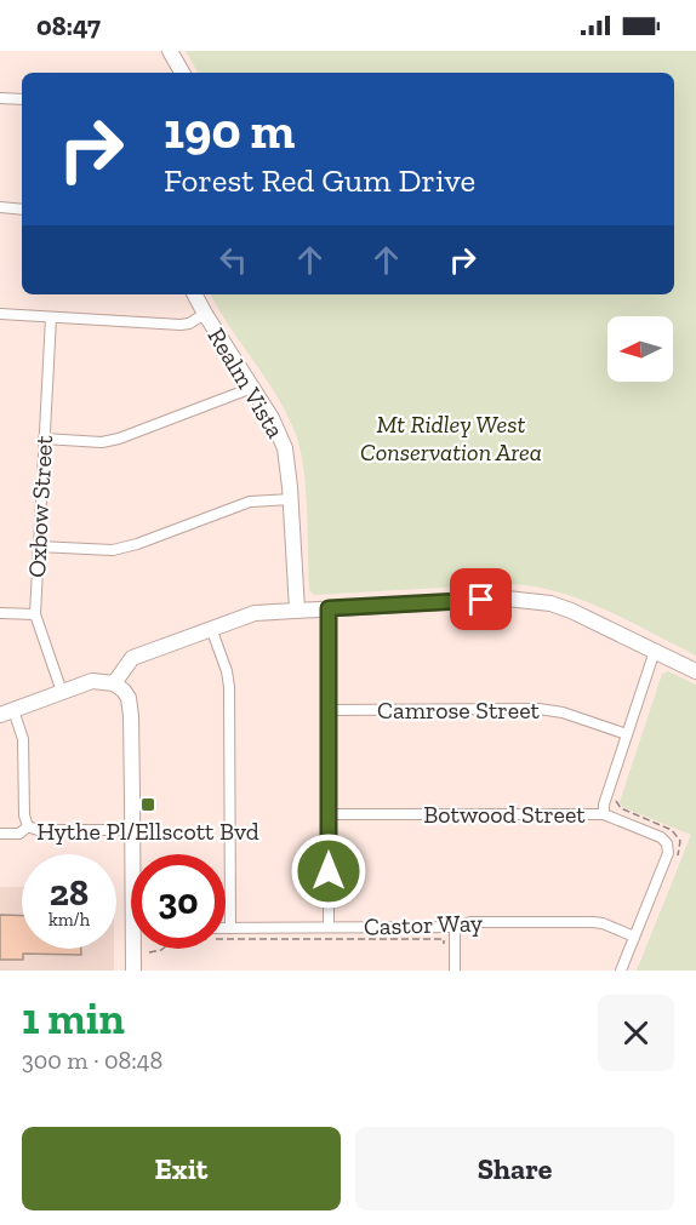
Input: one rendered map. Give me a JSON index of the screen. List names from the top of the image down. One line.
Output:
{"streets":{"street":["Realm Vista","Oxbow Street","Camrose Street","Botwood Street","Castor Way"]},"crossings":[["Botwood Street","Castor Way"]],"parks":["Mt Ridley West Conservation Area"],"places":{"transit":["Hythe Pl/Ellscott Bvd"]},"north":"left","page":{"status":"08:47","turn":["190 m","Forest Red Gum Drive"],"speed":"28 km/h","limit":"30","heading":["1 min","300 m · 08:48"],"buttons":["Exit","Share"]}}
